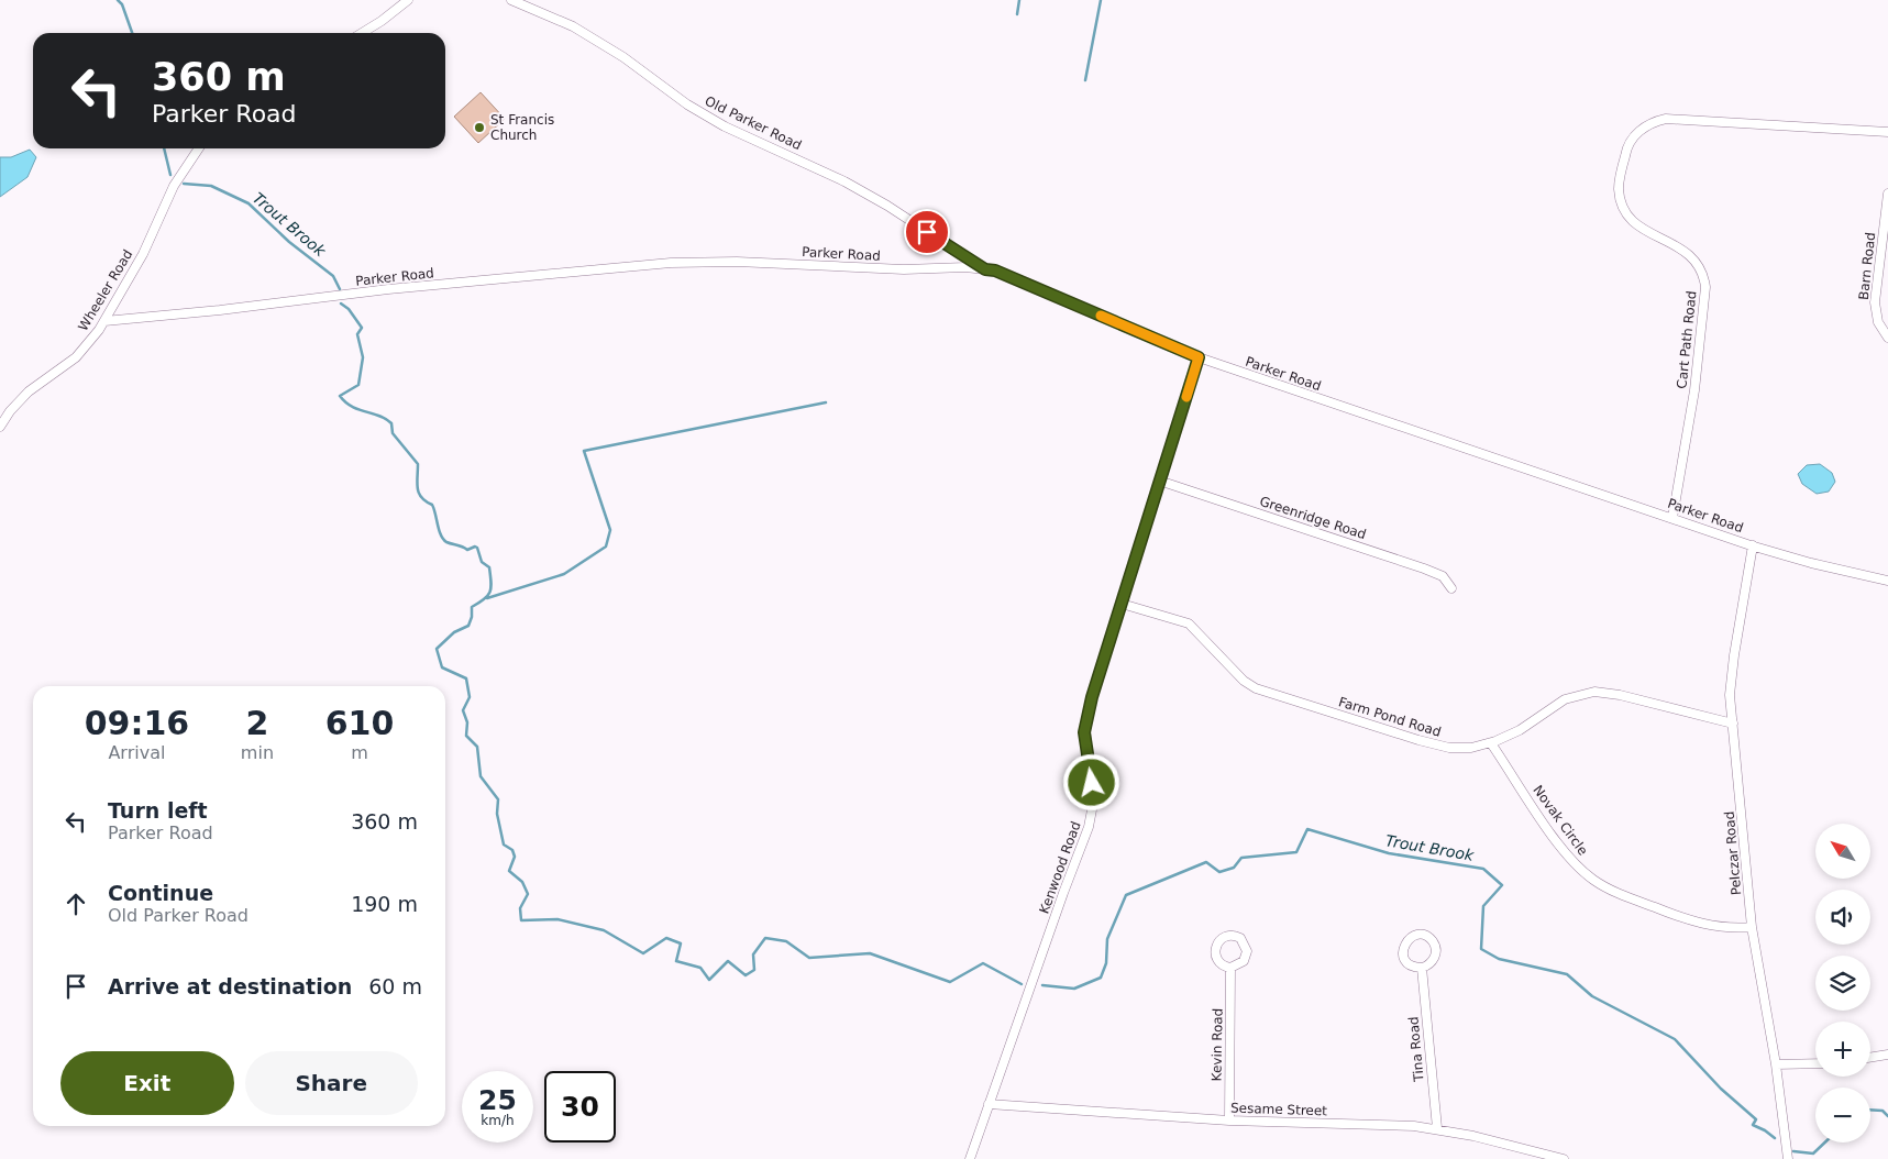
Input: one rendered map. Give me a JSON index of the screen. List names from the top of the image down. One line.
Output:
{"streets":{"street":["Old Parker Road","Parker Road","Barn Road","Wheeler Road","Cart Path Road","Greenridge Road","Farm Pond Road","Novak Circle","Pelczar Road","Kenwood Road","Kevin Road","Tina Road","Sesame Street"]},"crossings":[["Old Parker Road","Parker Road"],["Parker Road","Wheeler Road"],["Parker Road","Cart Path Road"],["Parker Road","Pelczar Road"],["Parker Road","Kenwood Road"],["Greenridge Road","Kenwood Road"],["Farm Pond Road","Novak Circle"],["Farm Pond Road","Pelczar Road"],["Farm Pond Road","Kenwood Road"],["Novak Circle","Pelczar Road"],["Kenwood Road","Sesame Street"],["Kevin Road","Sesame Street"],["Tina Road","Sesame Street"]],"water":["Trout Brook"],"places":["St Francis Church"],"north":"top left","page":{"turn":["360 m","Parker Road"],"eta":["09:16","Arrival","2","min","610","m"],"list":[{"name":"Turn left","note":"Parker Road","value":"360 m"},{"name":"Continue","note":"Old Parker Road","value":"190 m"},{"name":"Arrive at destination","value":"60 m"}],"map_buttons":["+","−"],"buttons":["Exit","Share"],"speed":"25 km/h","limit":"30"}}
